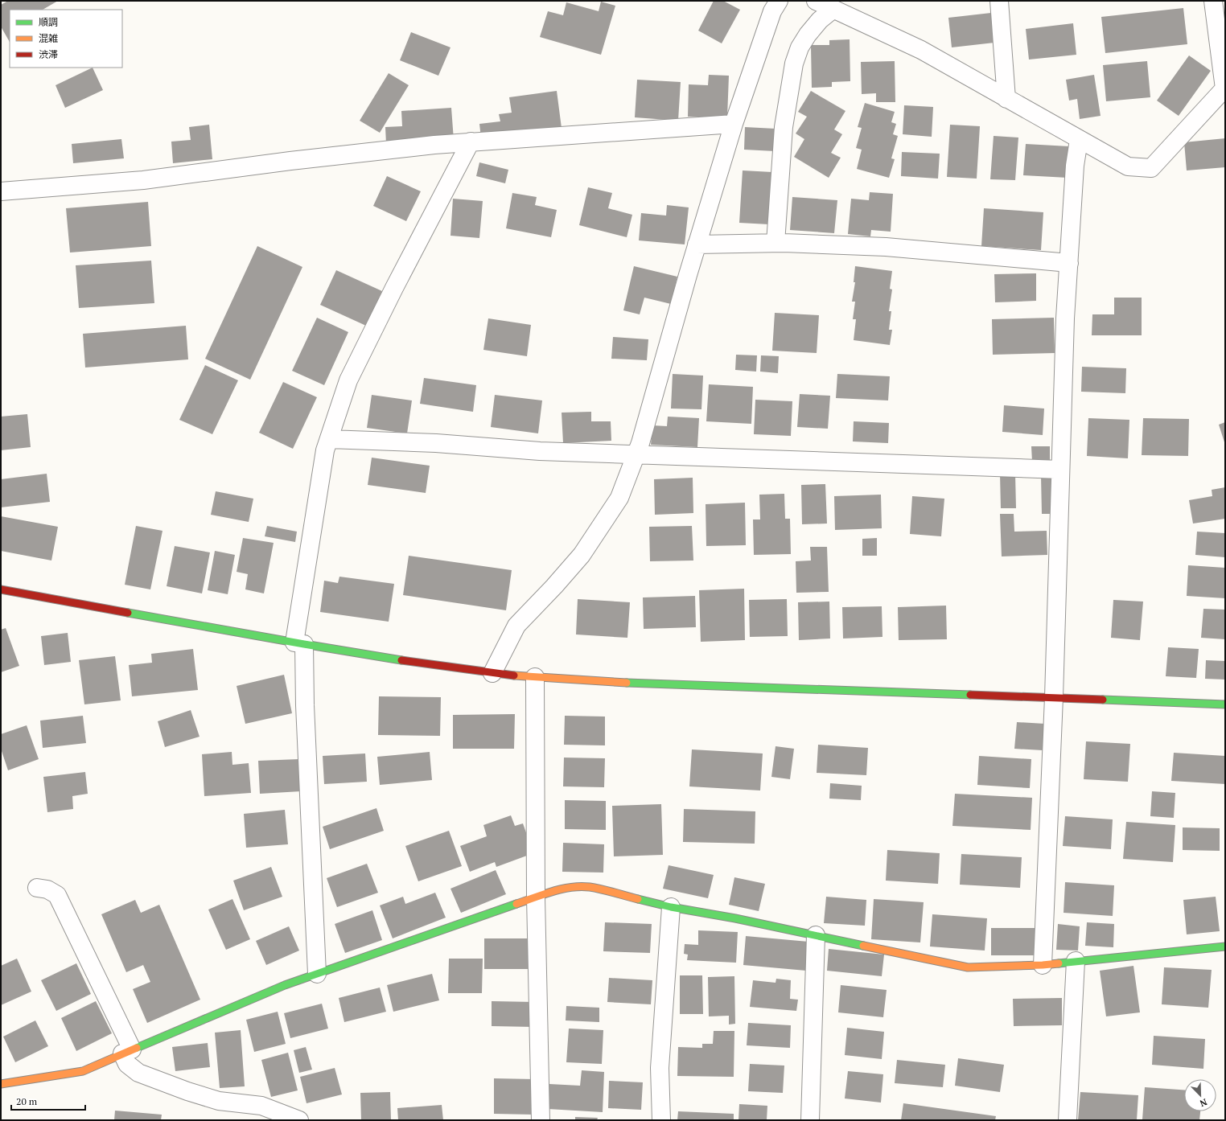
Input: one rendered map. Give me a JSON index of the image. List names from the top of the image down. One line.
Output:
{"legend":["順調","混雑","渋滞"],"scale_bar":"20 m","north":"bottom right"}
